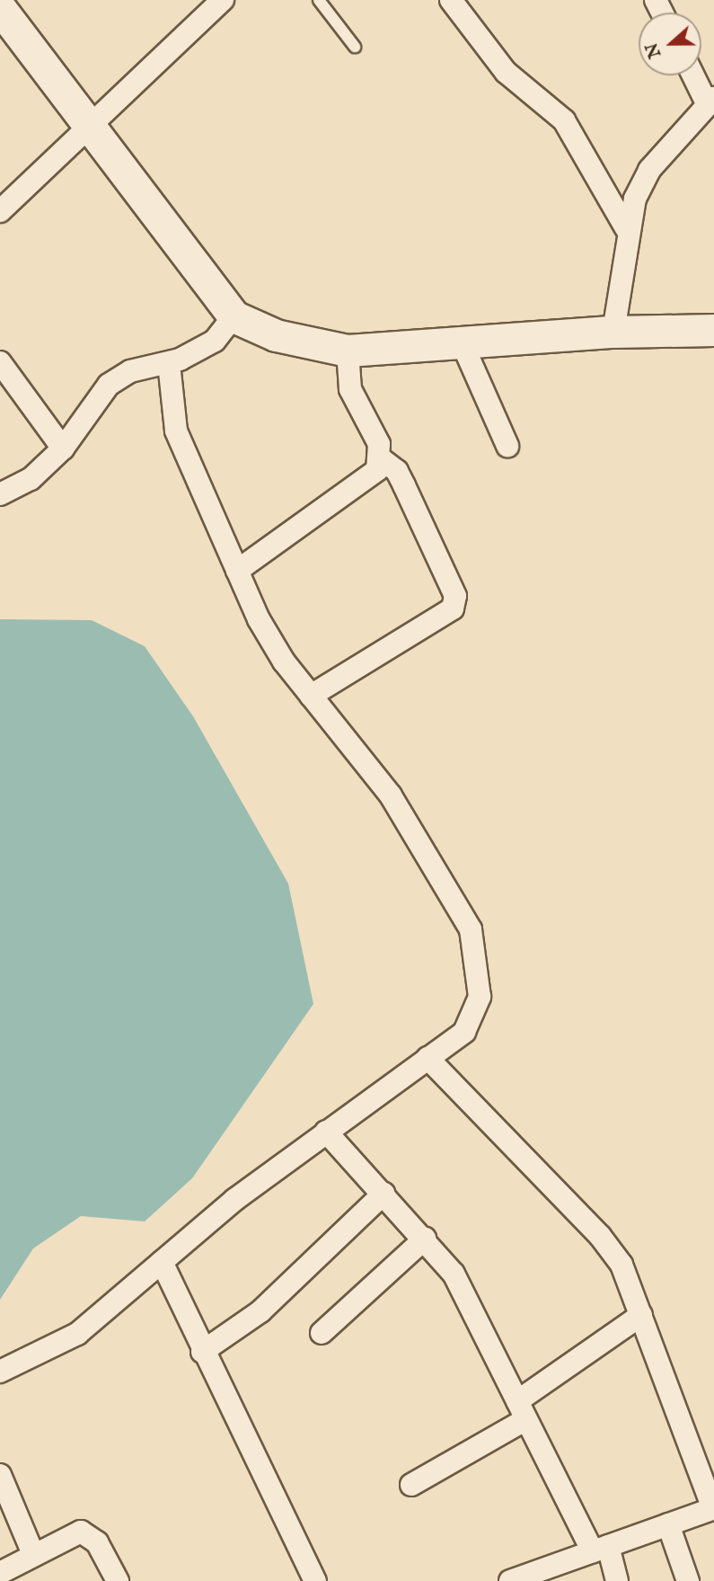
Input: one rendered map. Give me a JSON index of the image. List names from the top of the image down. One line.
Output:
{"north":"left"}
